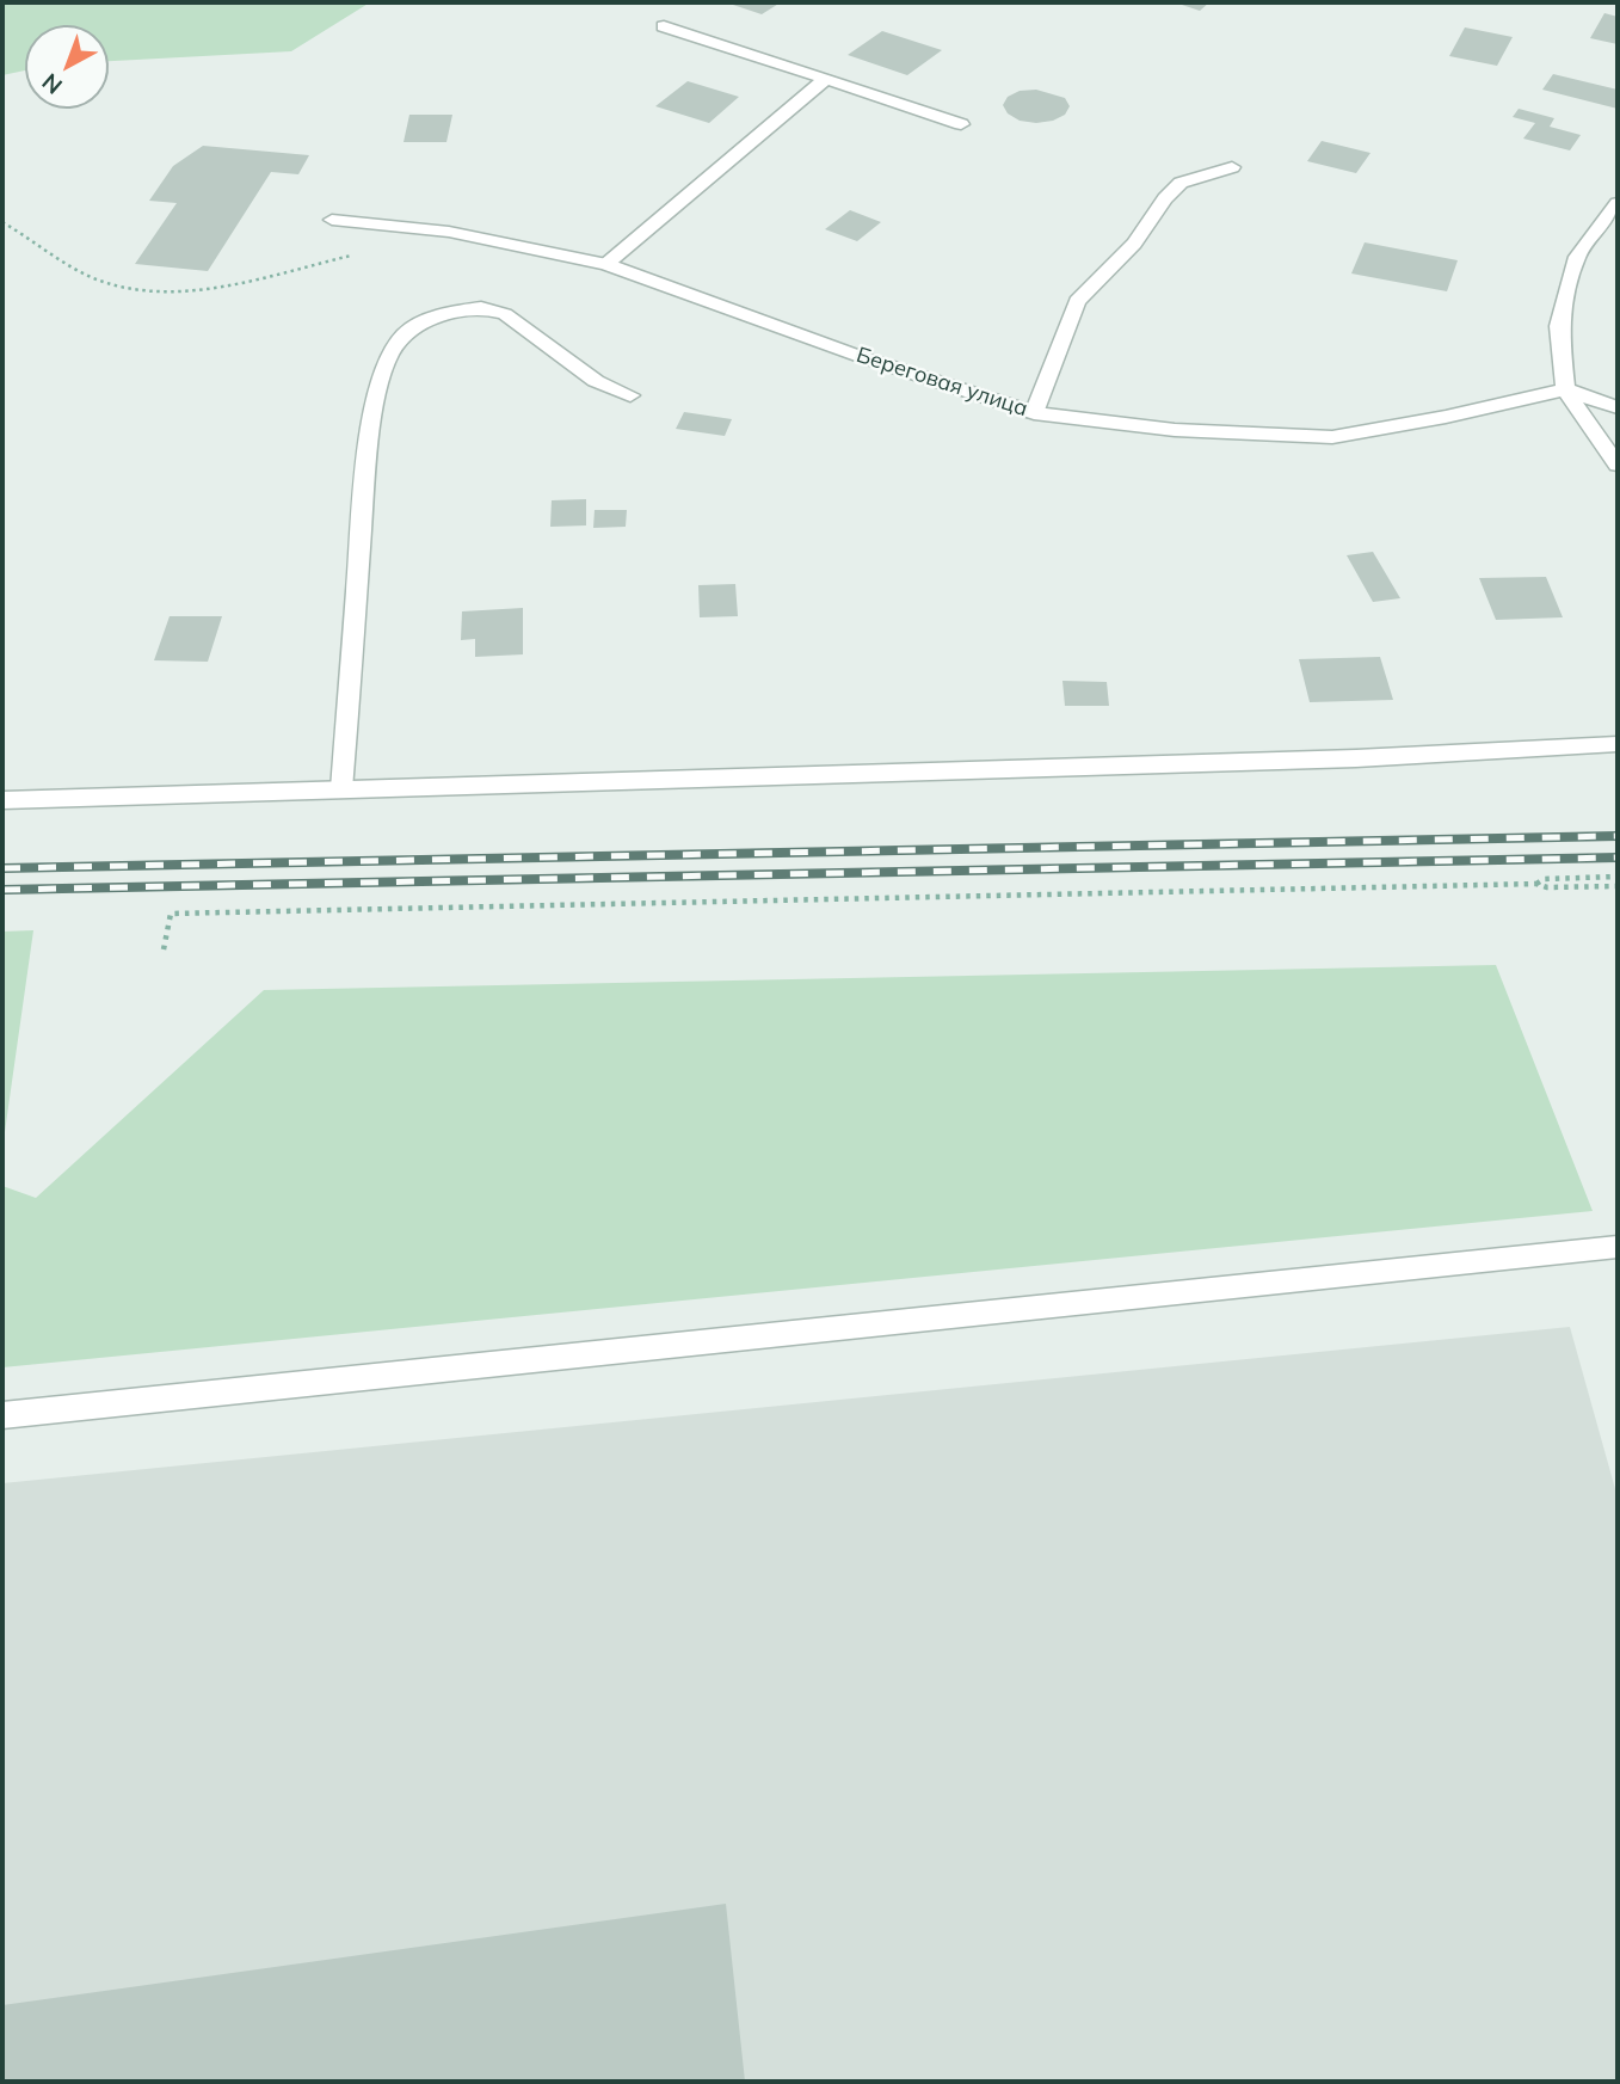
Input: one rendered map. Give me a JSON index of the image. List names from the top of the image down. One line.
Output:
{"streets":{"street":["Береговая улица"]},"north":"bottom left"}
